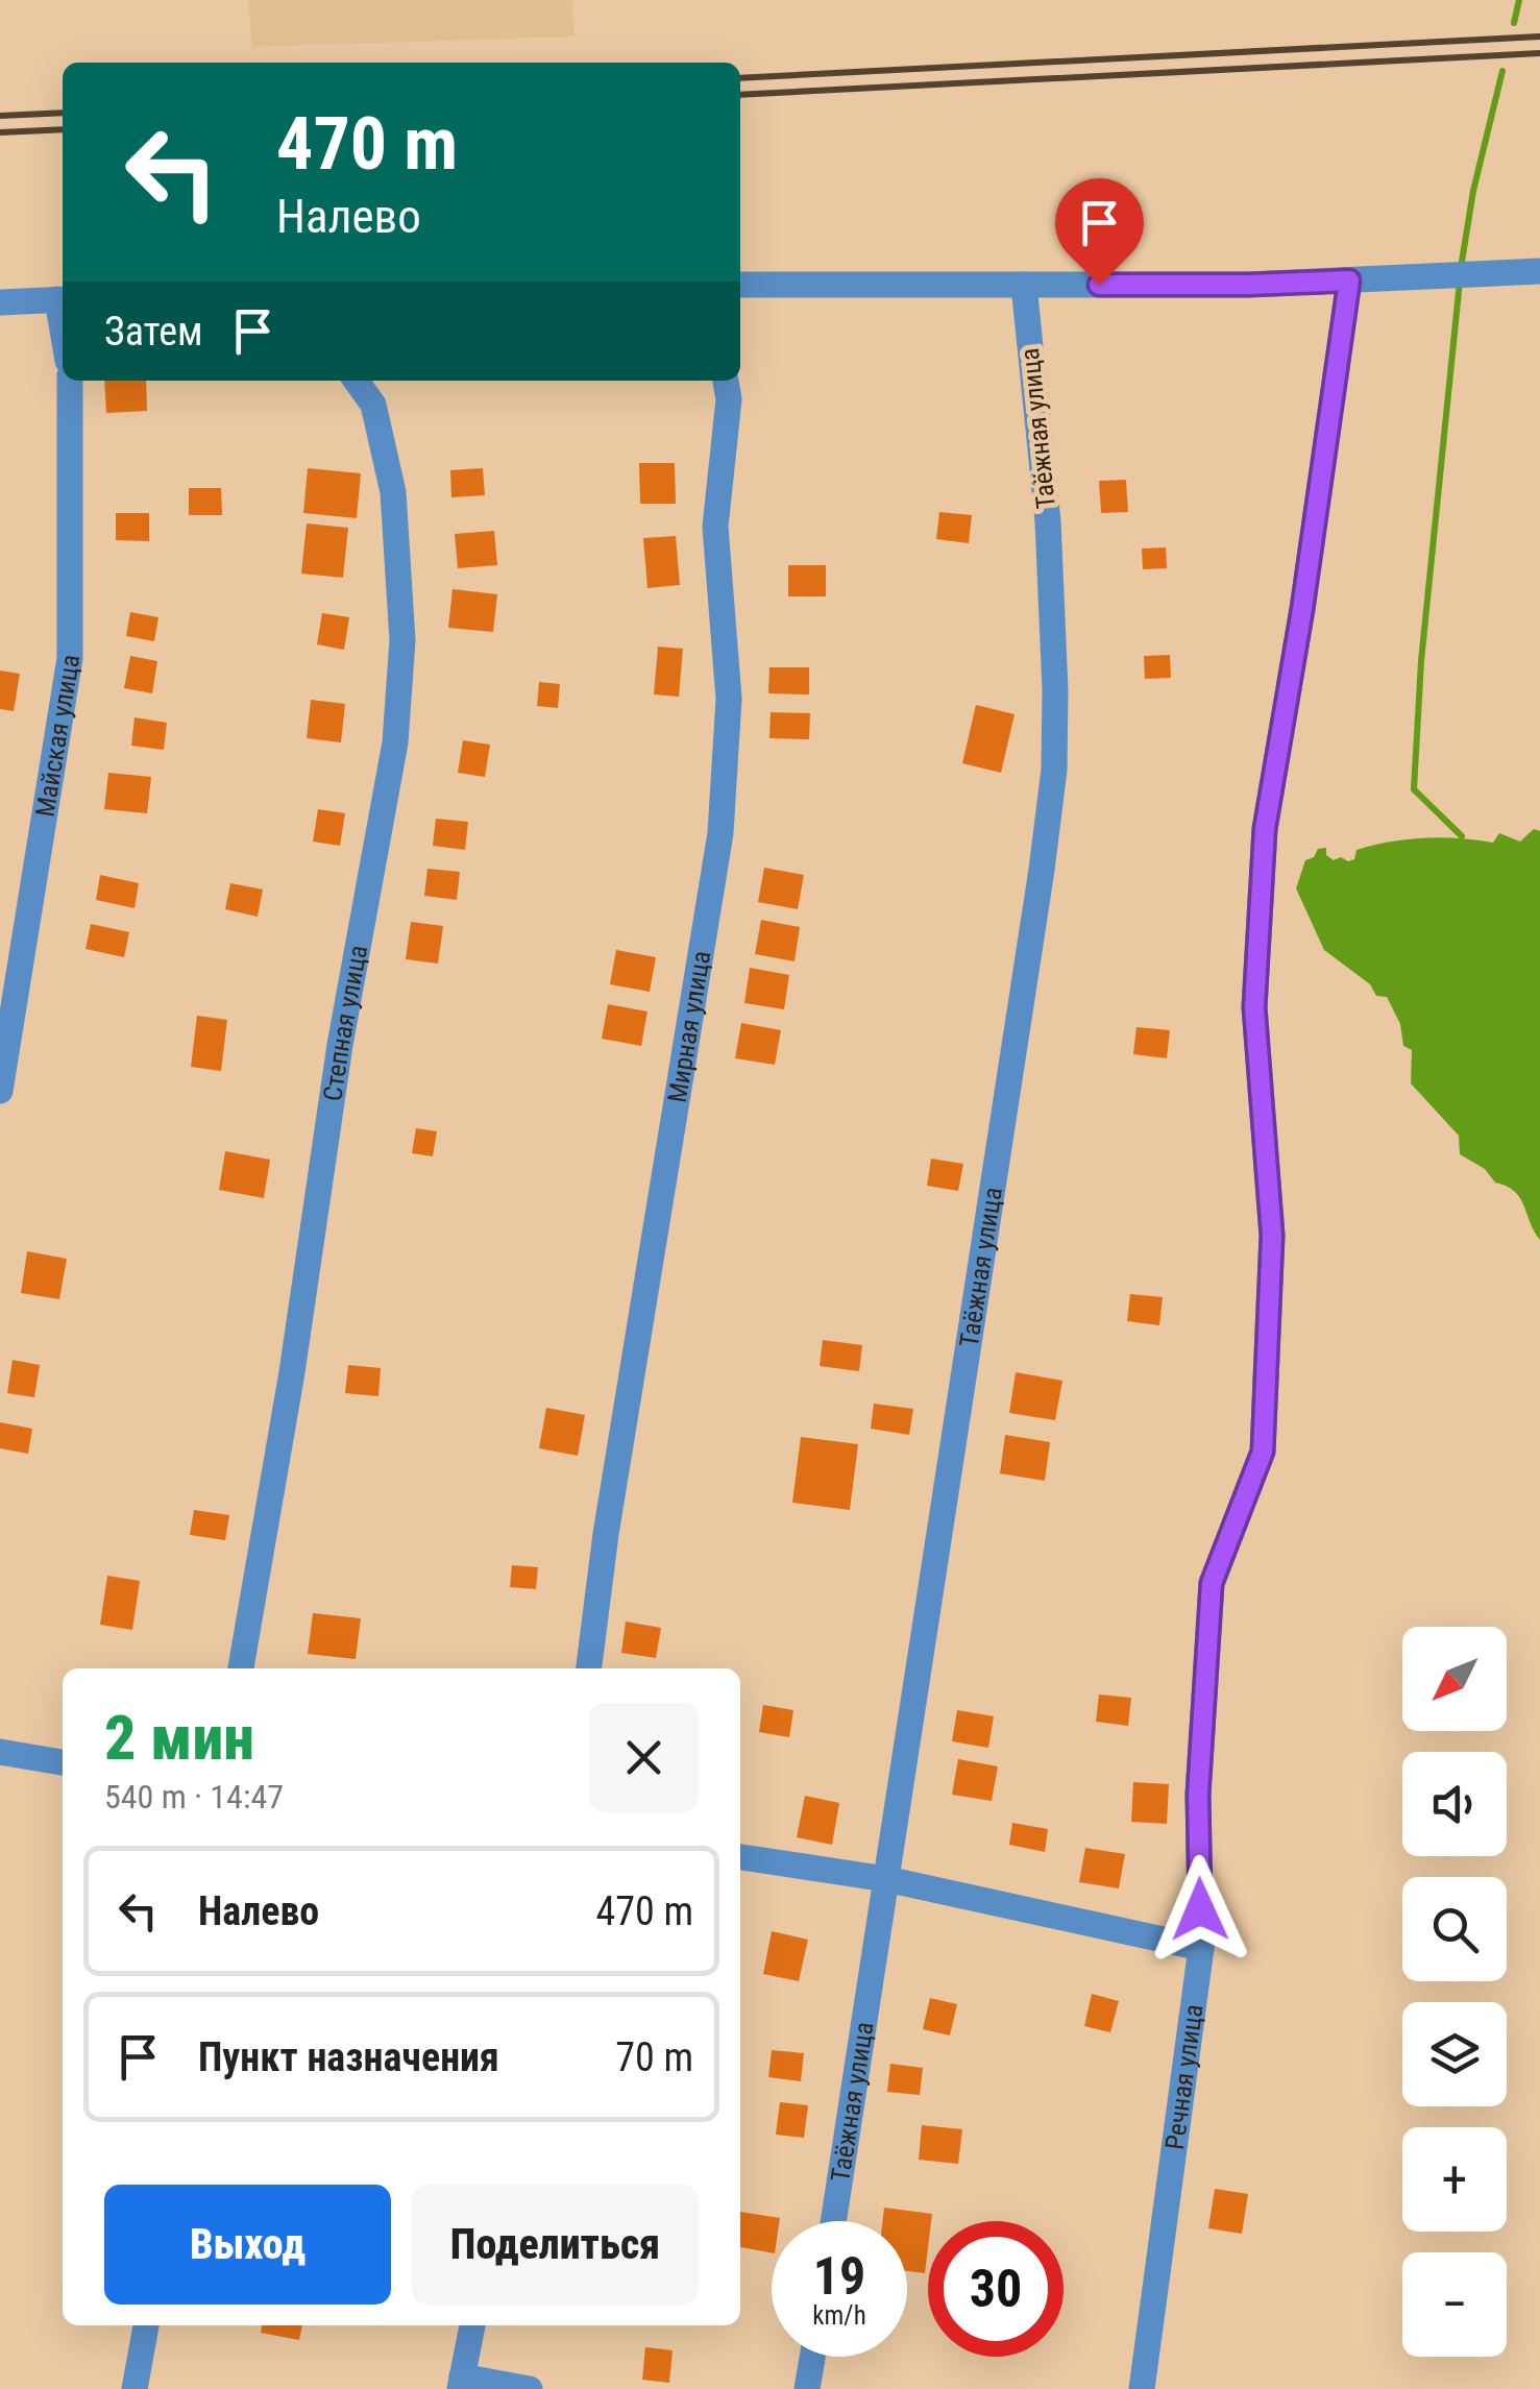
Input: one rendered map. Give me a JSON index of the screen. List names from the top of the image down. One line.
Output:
{"streets":{"street":["Таёжная улица","Майская улица","Степная улица","Мирная улица","Речная улица"]},"north":"bottom left","page":{"turn":["470 m","Налево"],"then":"Затем","map_buttons":["+","−"],"heading":["2 мин","540 m · 14:47"],"list":[{"name":"Налево","value":"470 m"},{"name":"Пункт назначения","value":"70 m"}],"buttons":["Выход","Поделиться"],"speed":"19 km/h","limit":"30"}}
